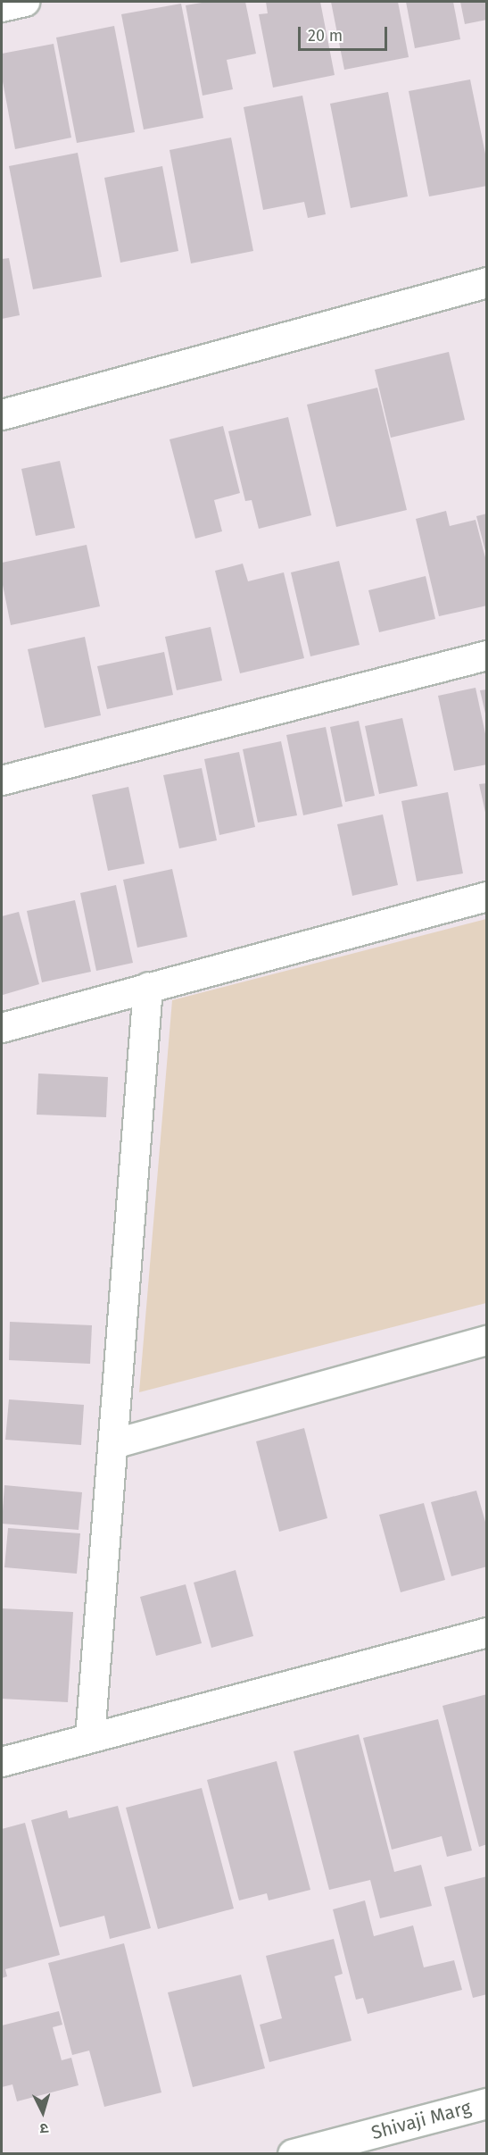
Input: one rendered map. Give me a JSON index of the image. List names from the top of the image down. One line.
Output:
{"streets":{"street":["Shivaji Marg"]},"scale_bar":"20 m","north":"bottom"}
